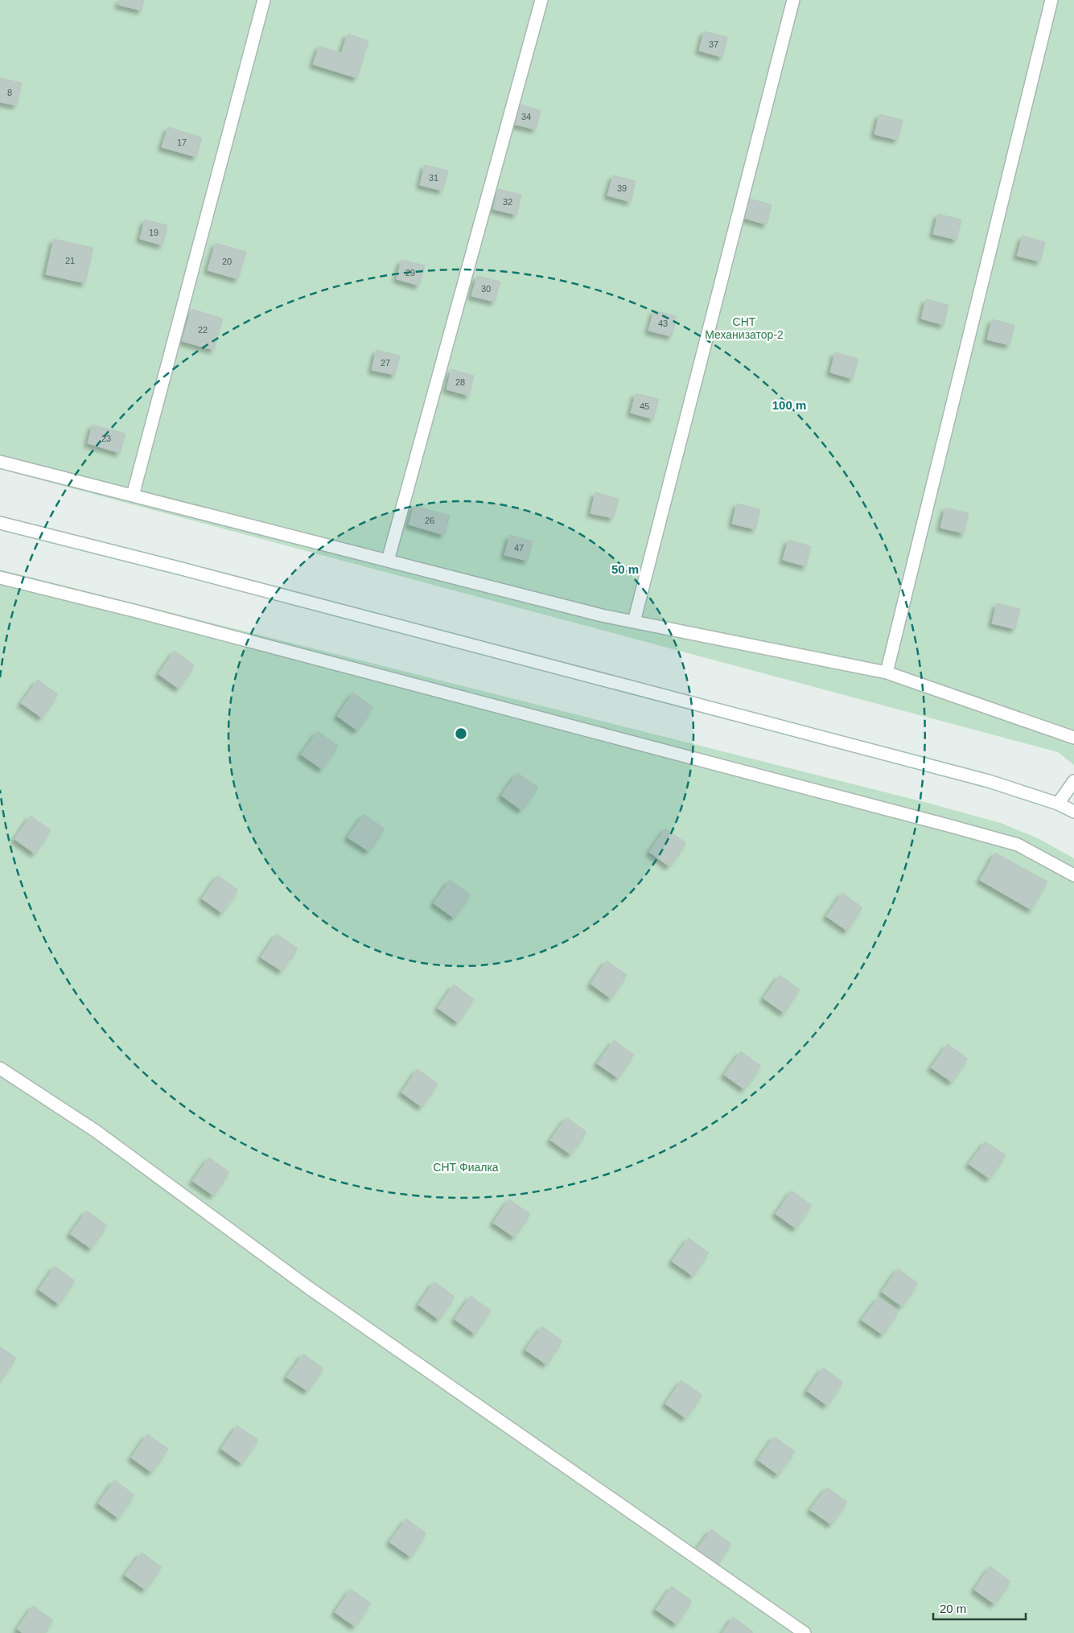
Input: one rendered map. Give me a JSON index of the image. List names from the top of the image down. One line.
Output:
{"parks":["СНТ Механизатор-2","СНТ Фиалка"],"house_numbers":["37","8","34","17","31","39","32","19","21","20","29","30","43","22","27","28","45","23","26","47"],"scale_bar":"20 m","rings":["100 m","50 m"]}
